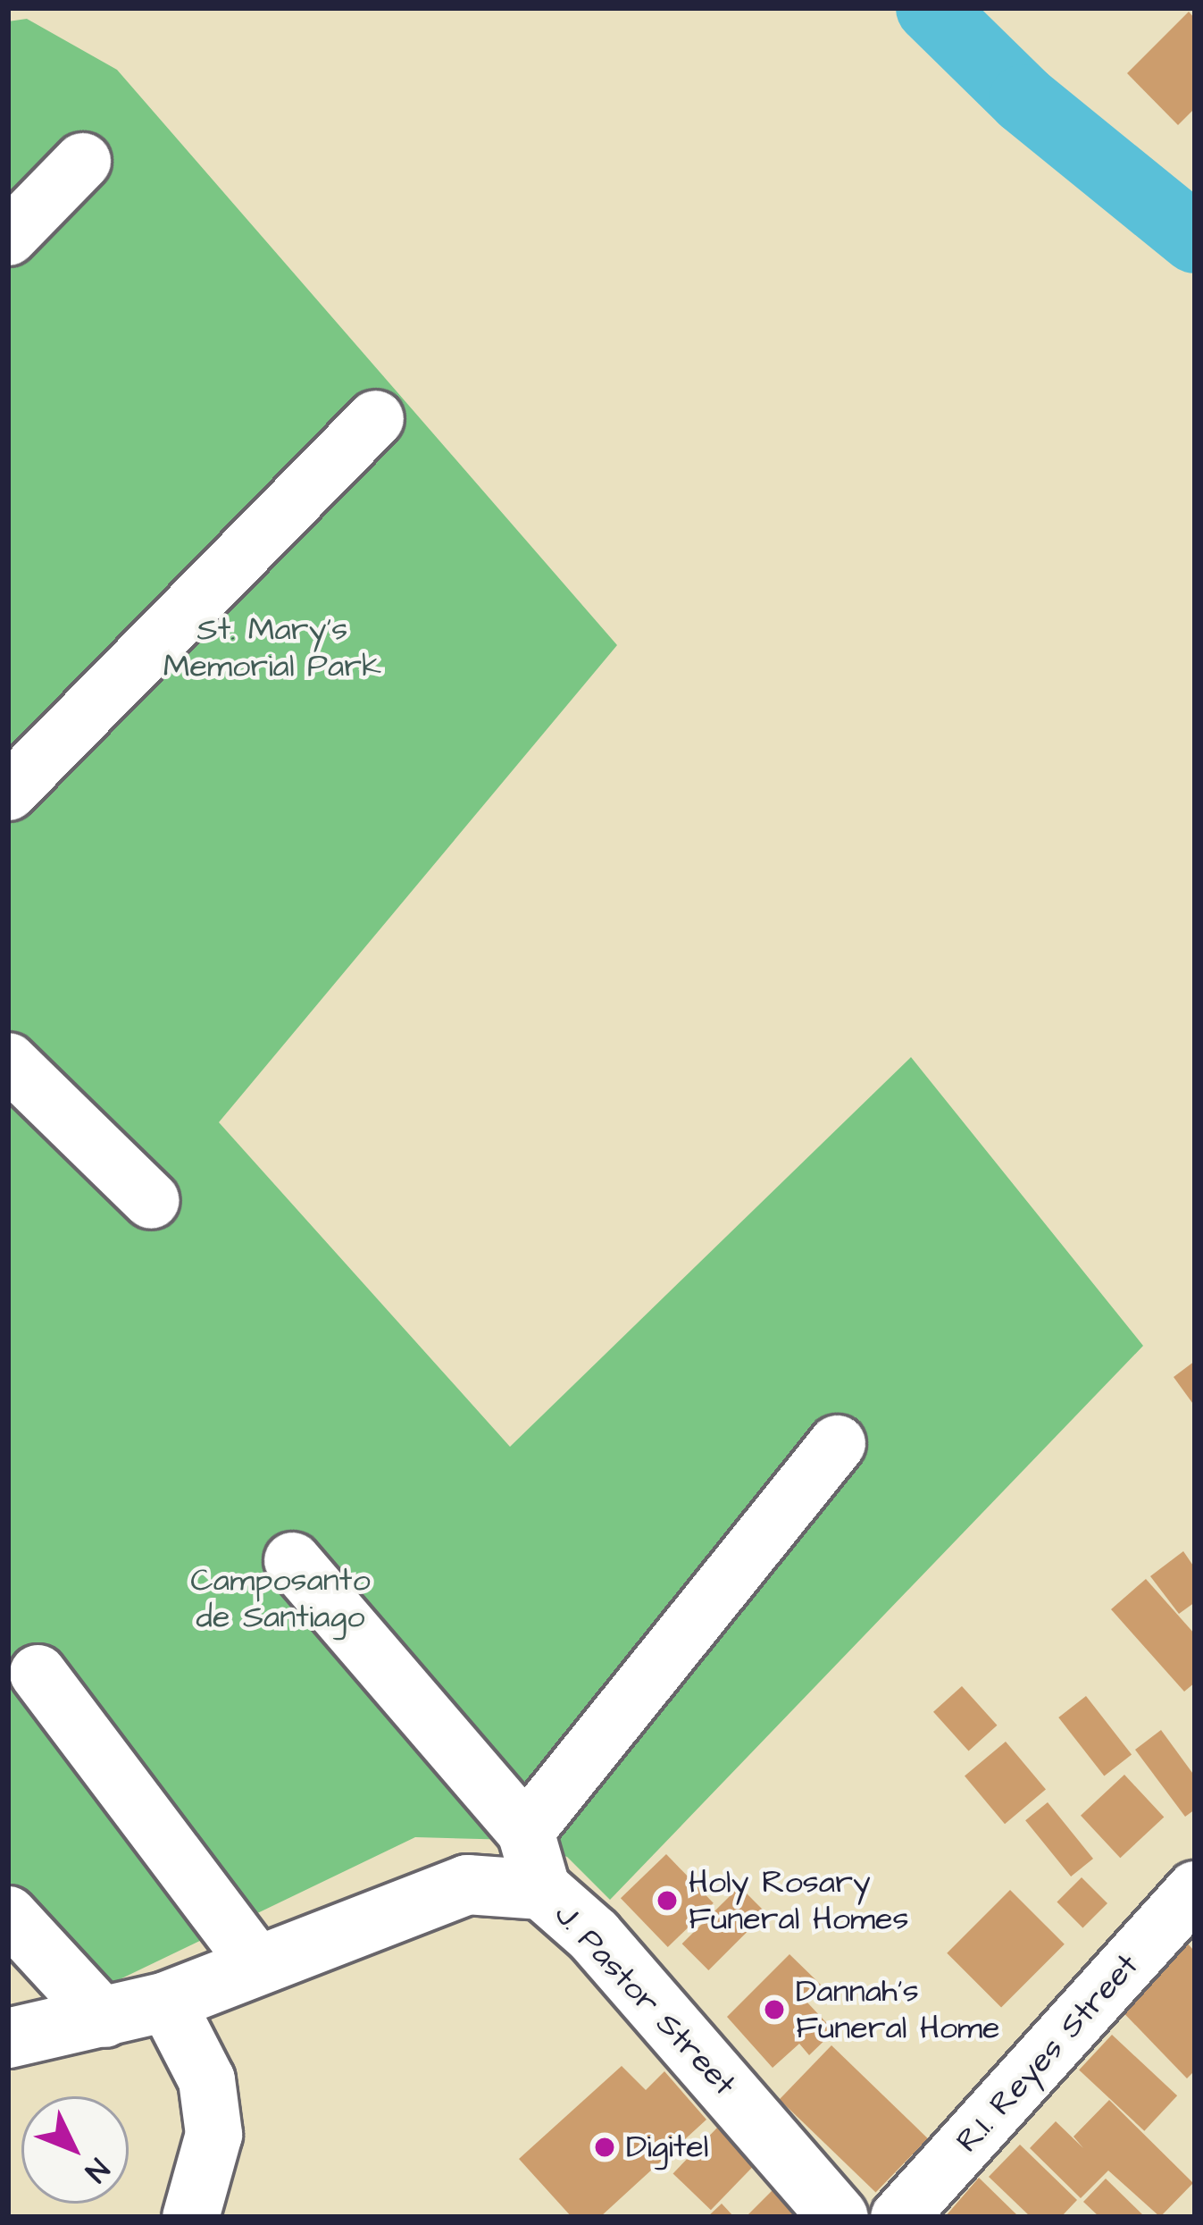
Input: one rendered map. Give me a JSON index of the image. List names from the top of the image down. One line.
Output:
{"streets":{"main road":["J. Pastor Street"],"street":["R.I. Reyes Street"]},"parks":["St. Mary's Memorial Park","Camposanto de Santiago"],"places":["Holy Rosary Funeral Homes","Dannah’s Funeral Home","Digitel"],"north":"bottom right"}
